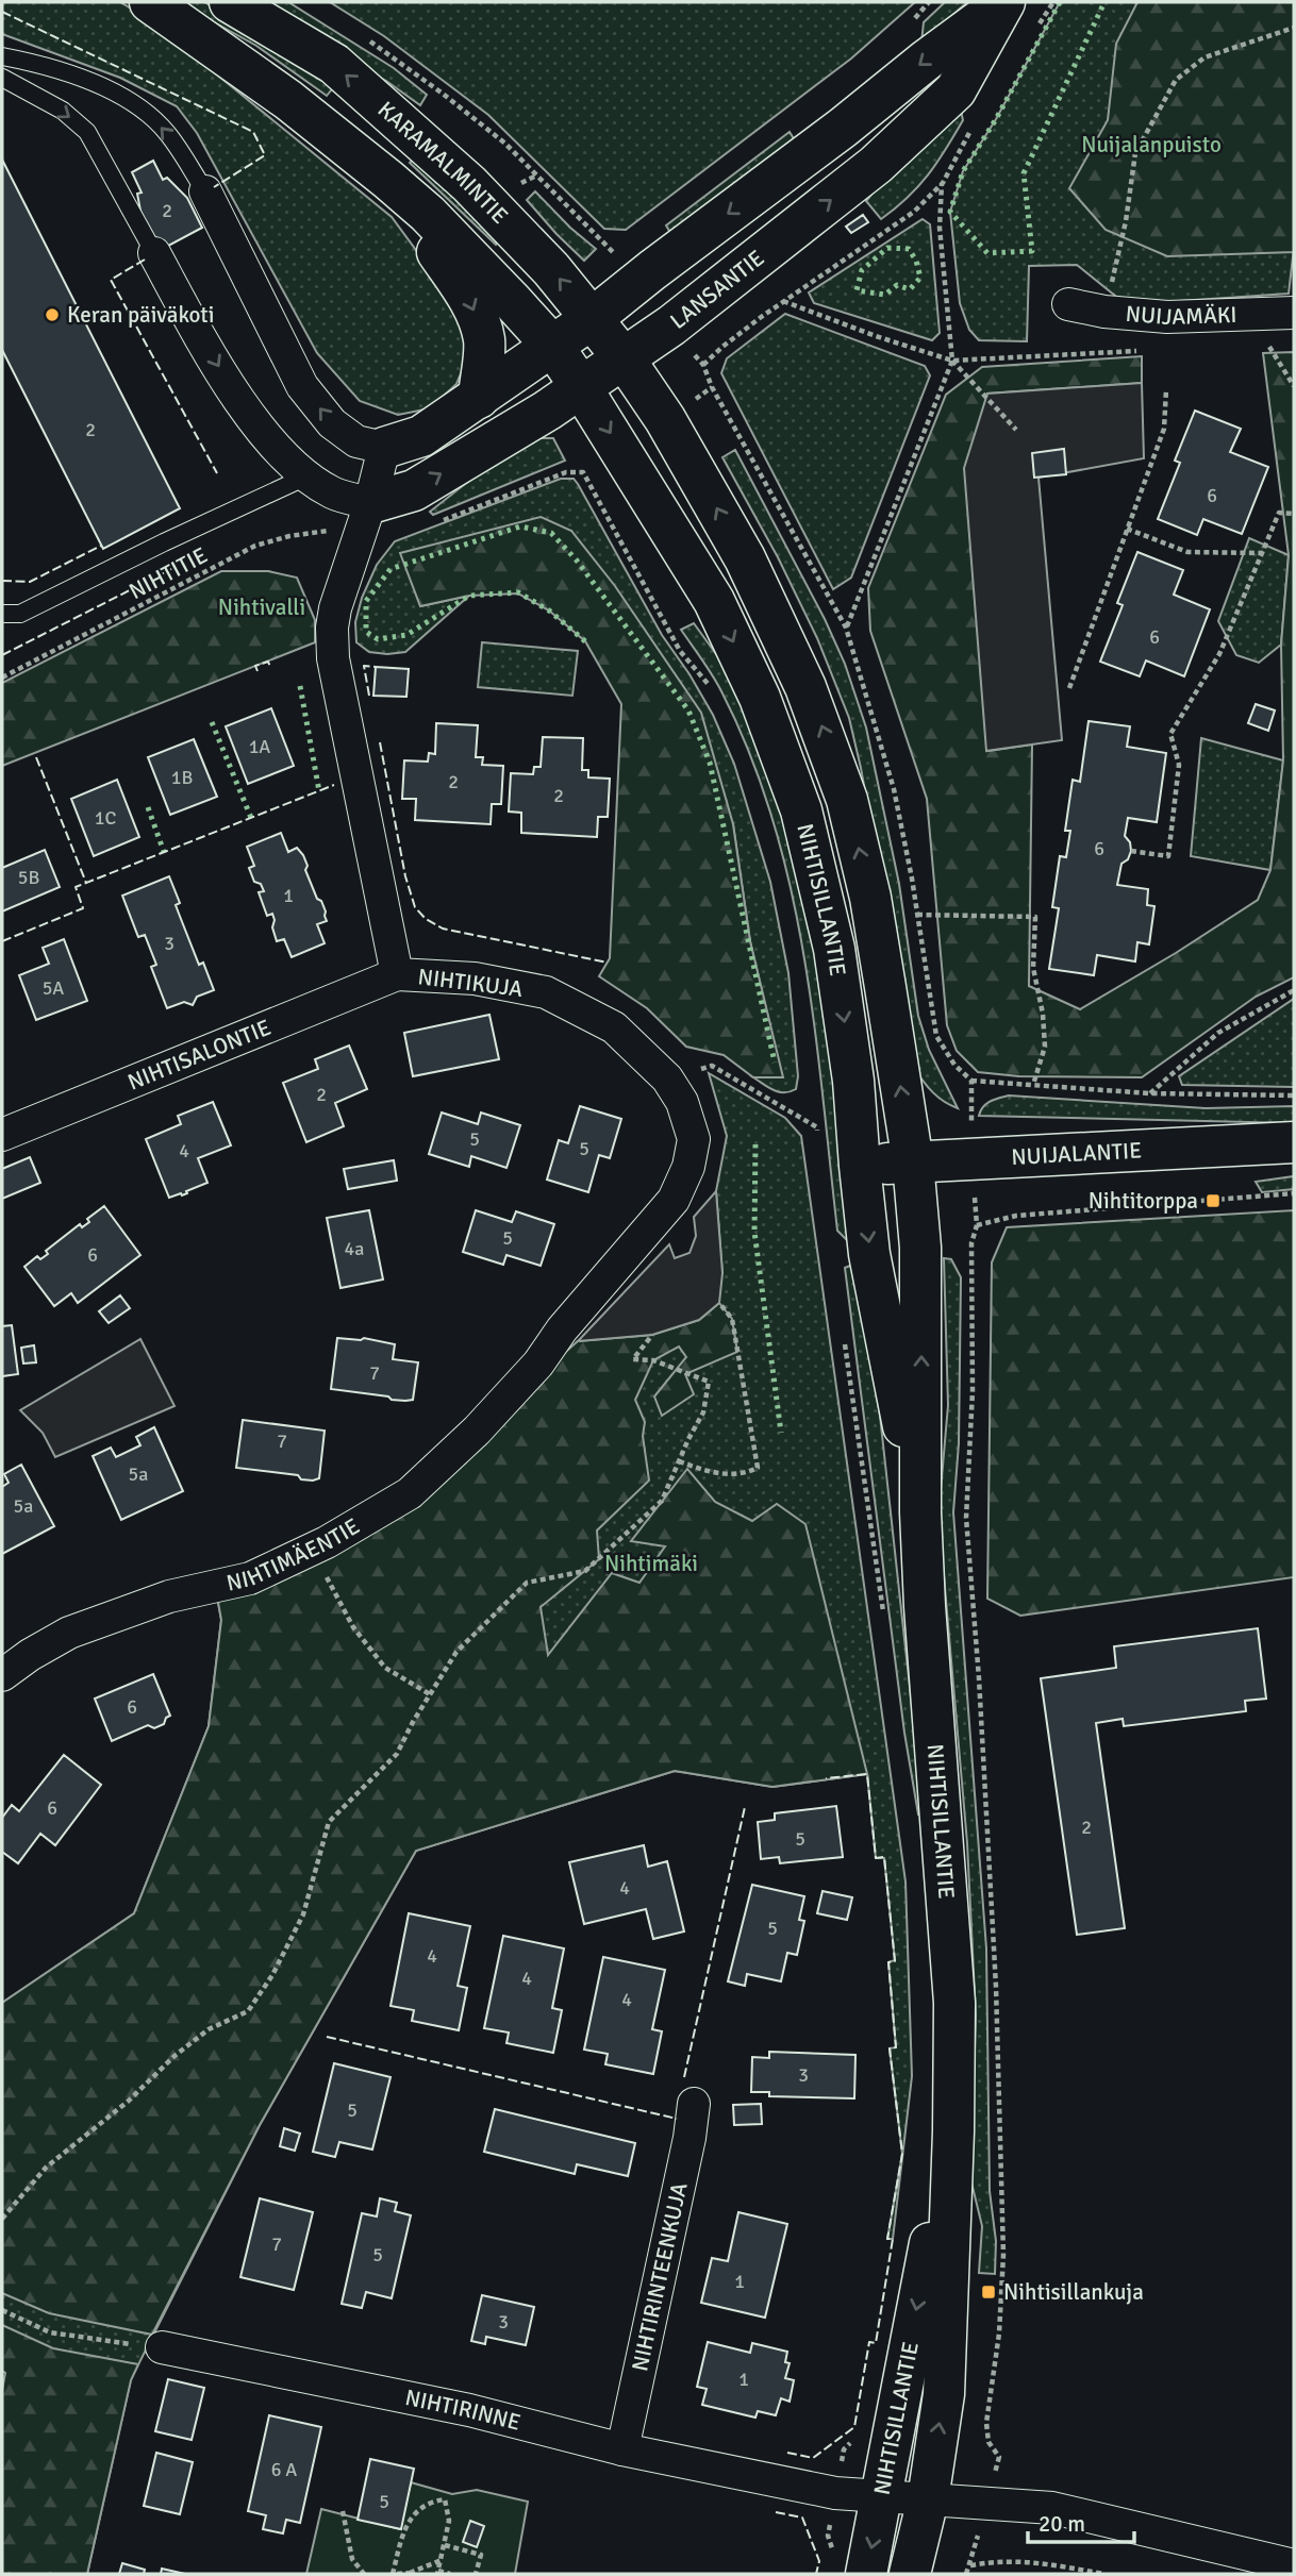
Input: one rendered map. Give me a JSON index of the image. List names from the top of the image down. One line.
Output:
{"streets":{"street":["KARAMALMINTIE","LANSANTIE","NUIJAMÄKI","NIHTISILLANTIE","NIHTIKUJA","NIHTISALONTIE","NUIJALANTIE","NIHTIMÄENTIE","NIHTIRINTEENKUJA","NIHTIRINNE"],"path":["NIHTITIE"]},"crossings":[["KARAMALMINTIE","LANSANTIE"],["KARAMALMINTIE","NIHTISILLANTIE"],["LANSANTIE","NIHTITIE"],["LANSANTIE","NIHTISILLANTIE"],["LANSANTIE","NIHTIKUJA"],["NIHTITIE","NIHTIKUJA"],["NIHTISILLANTIE","NUIJALANTIE"],["NIHTISILLANTIE","NIHTIRINNE"],["NIHTIKUJA","NIHTISALONTIE"],["NIHTIKUJA","NIHTIMÄENTIE"],["NIHTIRINTEENKUJA","NIHTIRINNE"]],"parks":["Nuijalanpuisto","Nihtivalli","Nihtimäki"],"places":{"other":["Keran päiväkoti"],"transit":["Nihtitorppa","Nihtisillankuja"]},"house_numbers":["2","2","6","6","1A","1B","2","2","1C","6","5B","1","3","5A","2","5","5","4","5","4a","6","7","7","5a","5a","6","6","2","5","4","5","4","4","4","3","5","7","5","1","3","1","6 A","5"],"scale_bar":"20 m"}
